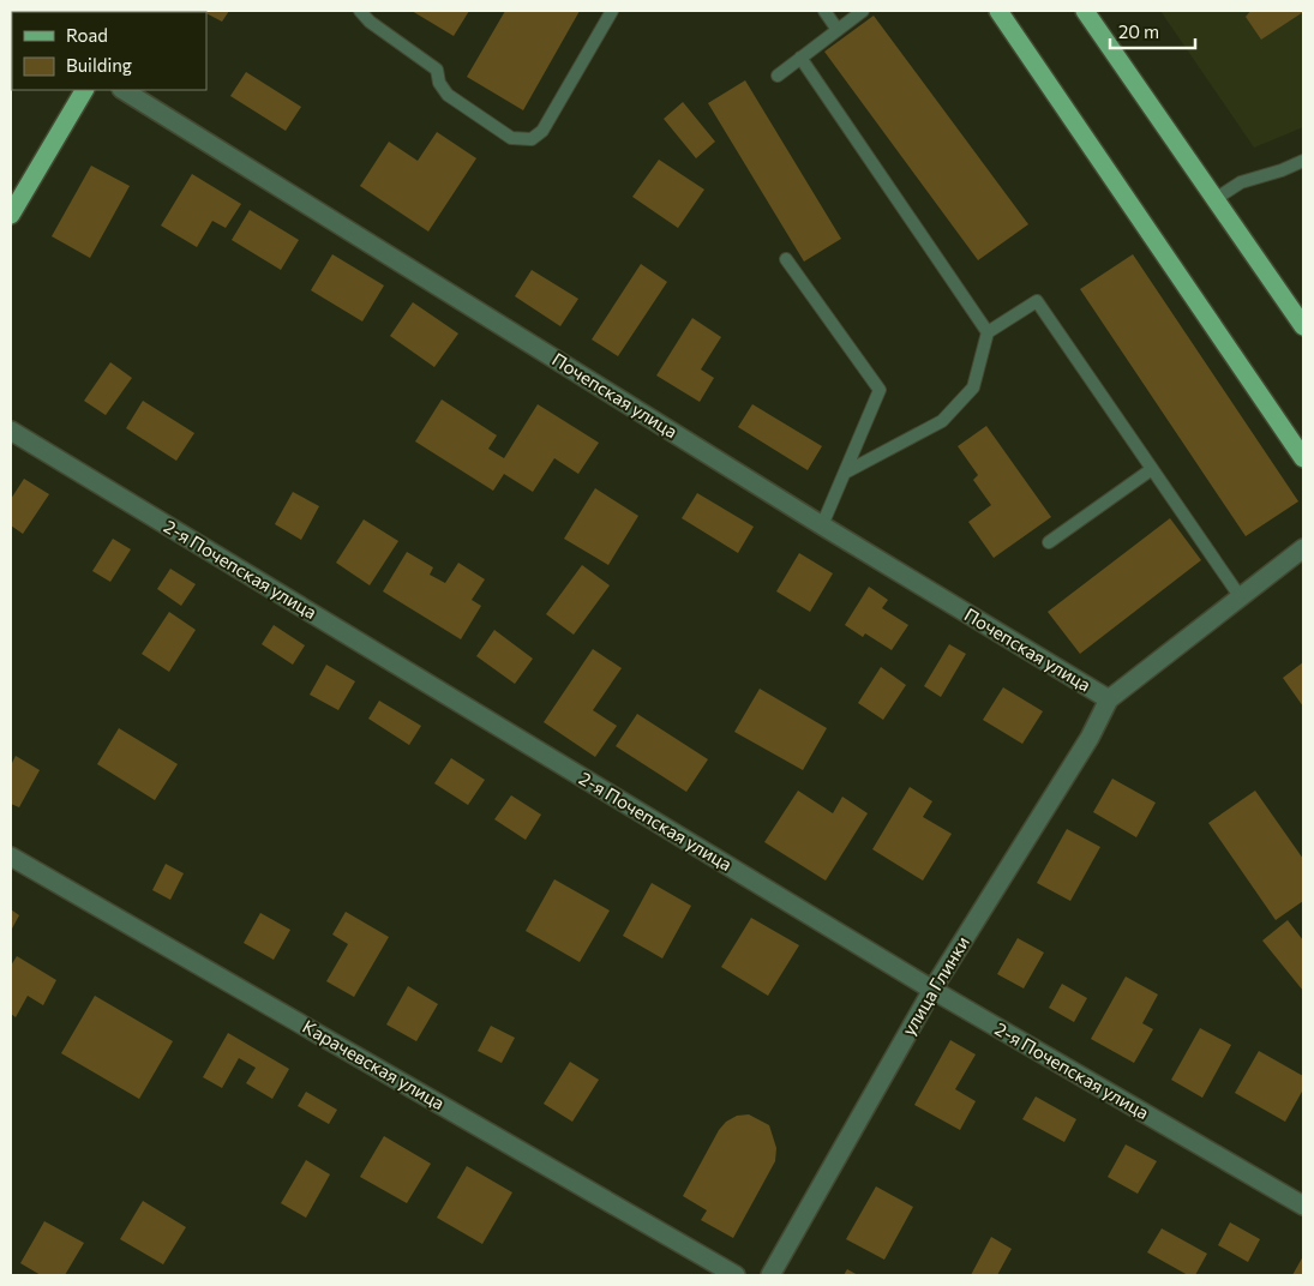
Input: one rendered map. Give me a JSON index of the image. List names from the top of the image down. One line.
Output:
{"streets":{"street":["Почепская улица","2-я Почепская улица","улица Глинки","Карачевская улица"]},"crossings":[["Почепская улица","улица Глинки"],["2-я Почепская улица","улица Глинки"]],"legend":["Road","Building"],"scale_bar":"20 m"}
